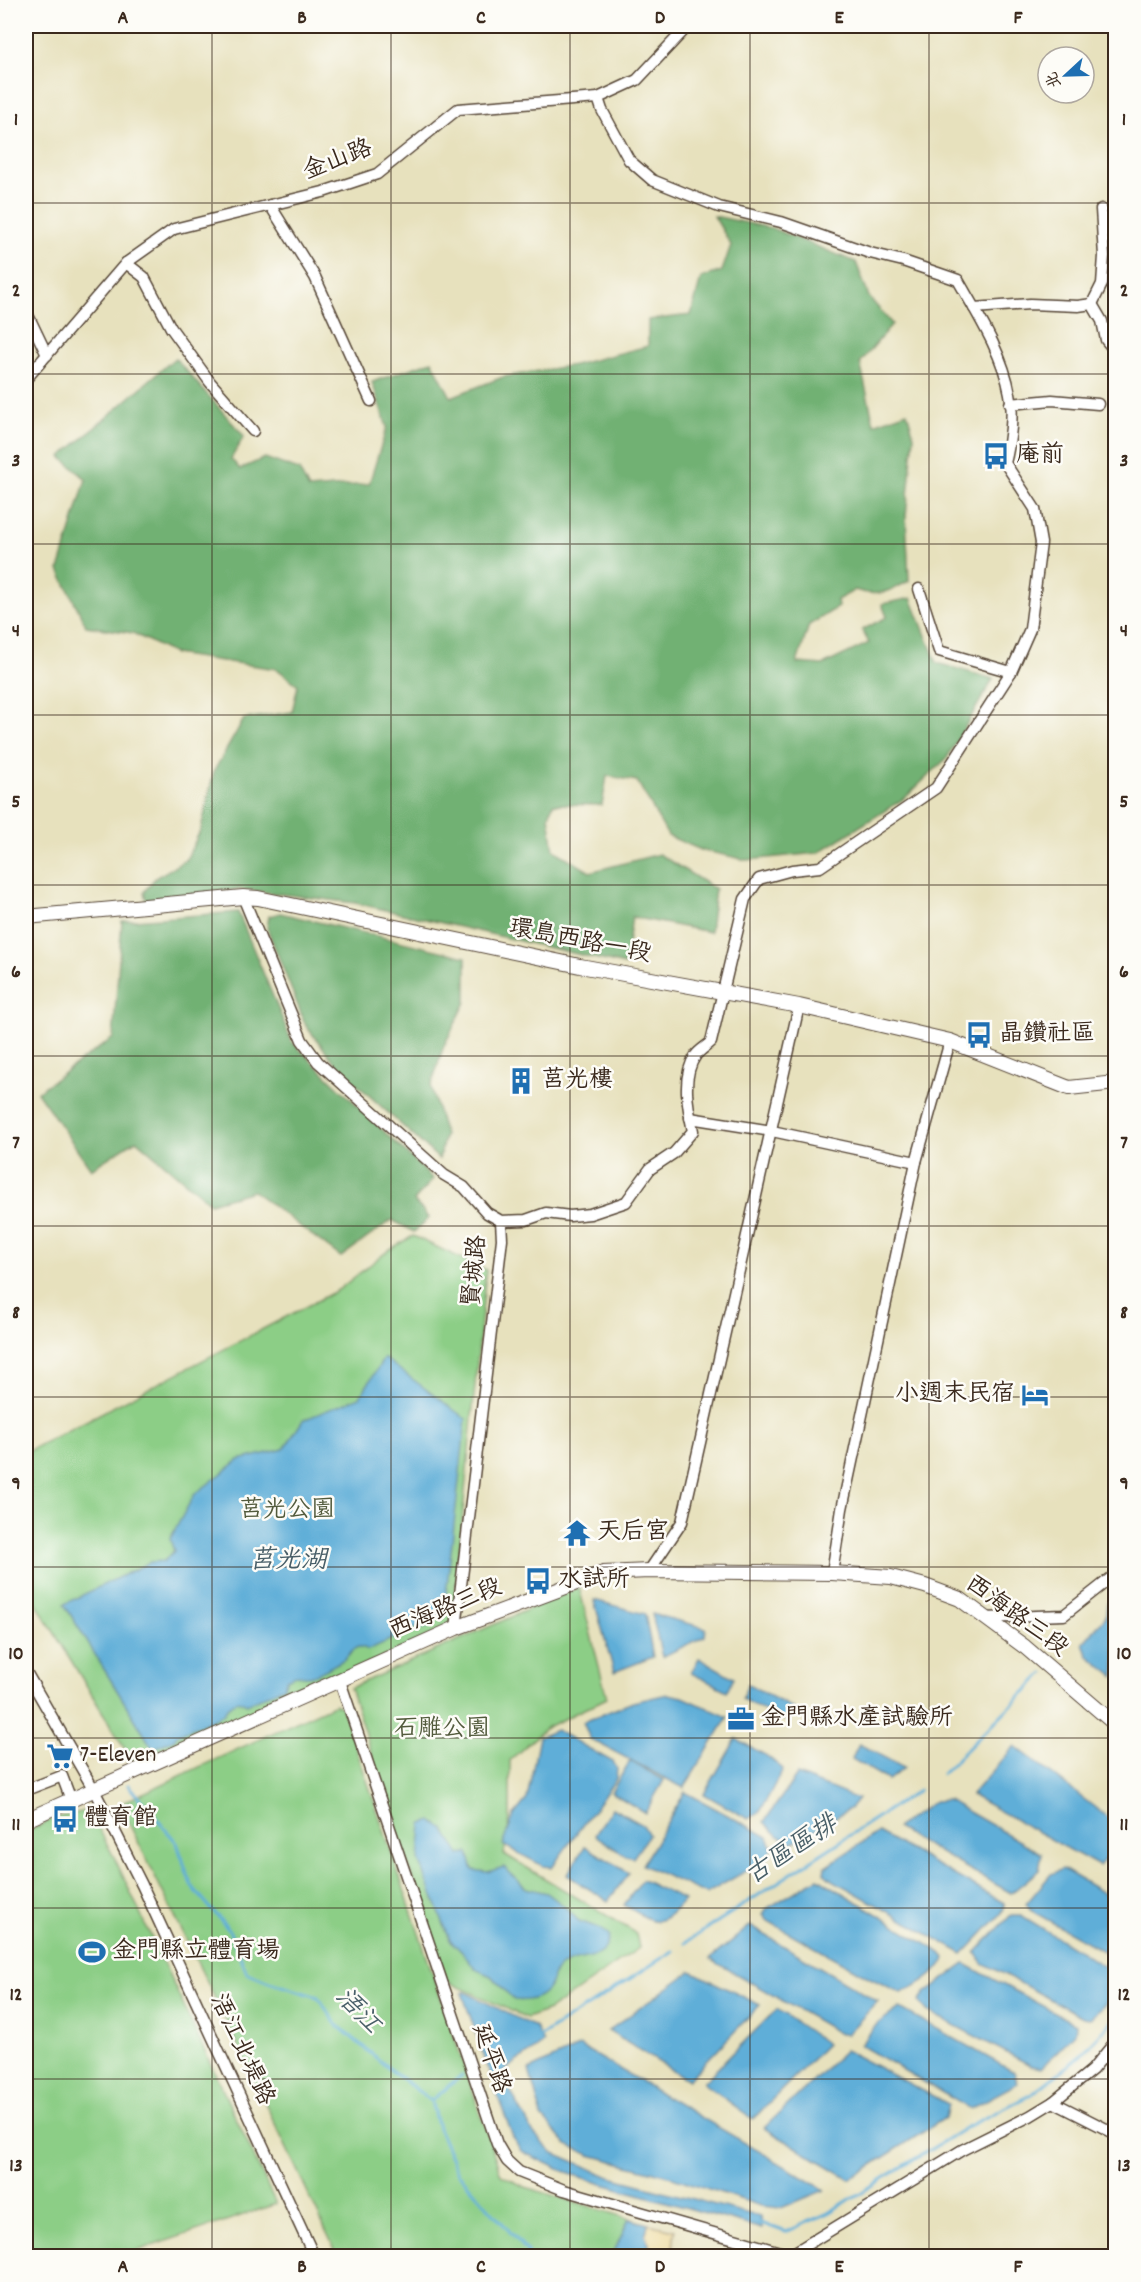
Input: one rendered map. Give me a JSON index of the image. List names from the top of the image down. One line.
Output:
{"streets":{"main road":["環島西路一段","西海路三段"],"street":["金山路","賢城路","浯江北堤路","延平路"]},"crossings":[["金山路","賢城路"],["環島西路一段","賢城路"],["賢城路","西海路三段"],["西海路三段","浯江北堤路"],["西海路三段","延平路"]],"water":["莒光湖","古區區排","浯江"],"parks":["莒光公園","石雕公園"],"places":{"bus stop":["庵前","晶鑽社區","水試所","體育館"],"building":["莒光樓"],"hotel":["小週末民宿"],"temple":["天后宮"],"office":["金門縣水產試驗所"],"supermarket":["7-Eleven"],"sports":["金門縣立體育場"]},"north":"left","grid":{"columns":["A","B","C","D","E","F"],"rows":["1","2","3","4","5","6","7","8","9","10","11","12","13"]}}
